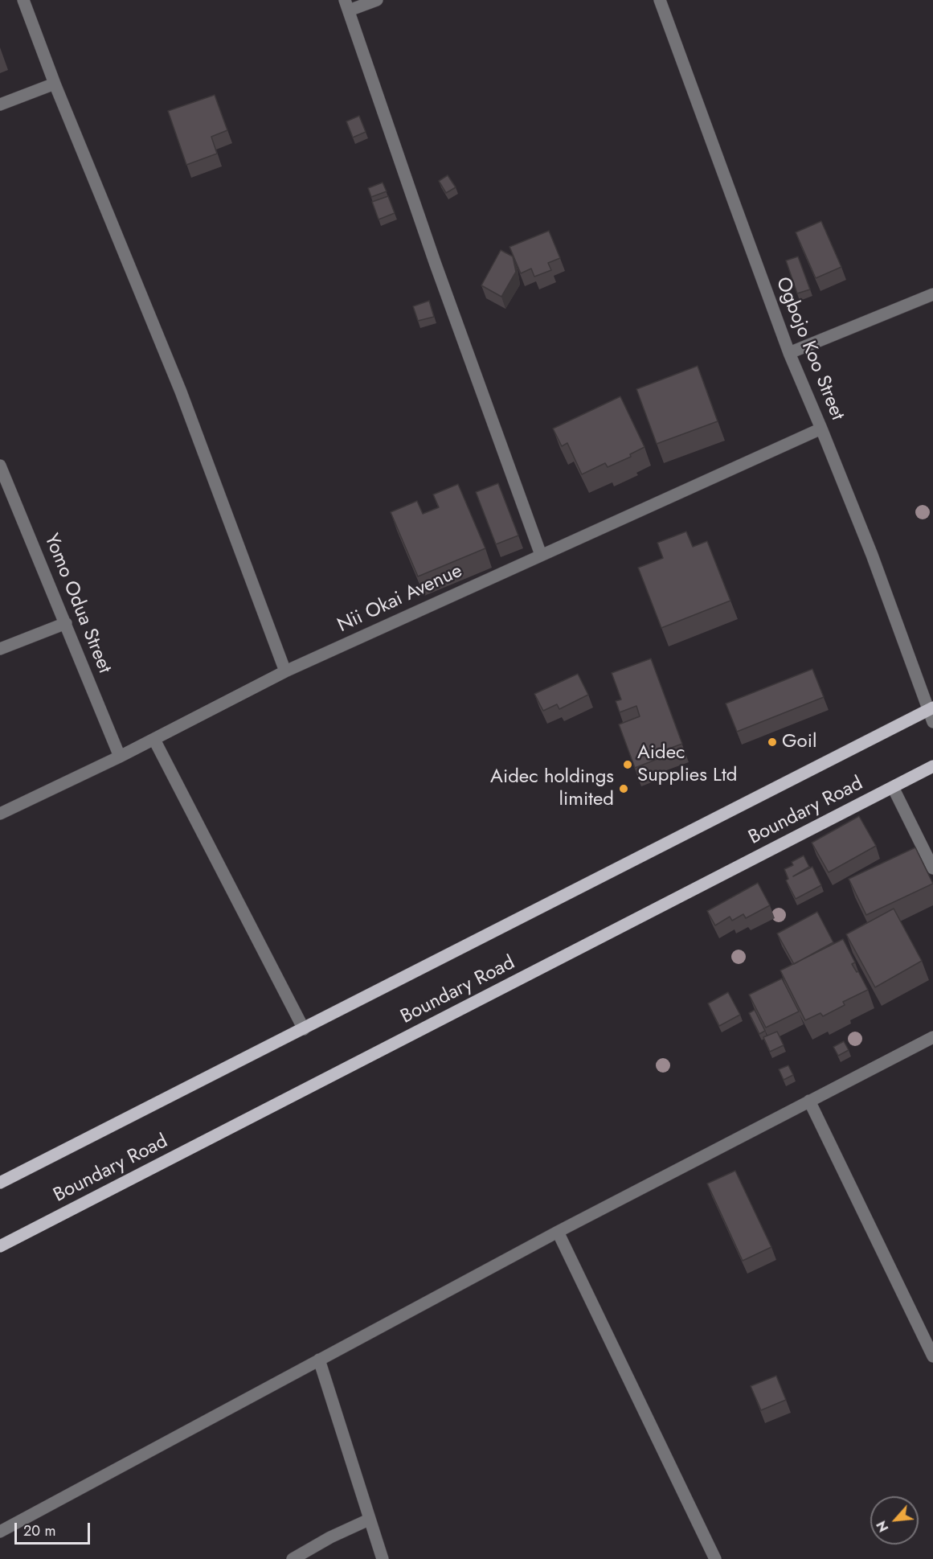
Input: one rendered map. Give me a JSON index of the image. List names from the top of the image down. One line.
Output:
{"streets":{"main road":["Boundary Road"],"street":["Ogbojo Koo Street","Nii Okai Avenue","Yomo Odua Street"]},"crossings":[["Ogbojo Koo Street","Nii Okai Avenue"],["Ogbojo Koo Street","Boundary Road"],["Nii Okai Avenue","Yomo Odua Street"]],"places":["Goil","Aidec Supplies Ltd","Aidec holdings limited"],"scale_bar":"20 m","north":"bottom left"}
